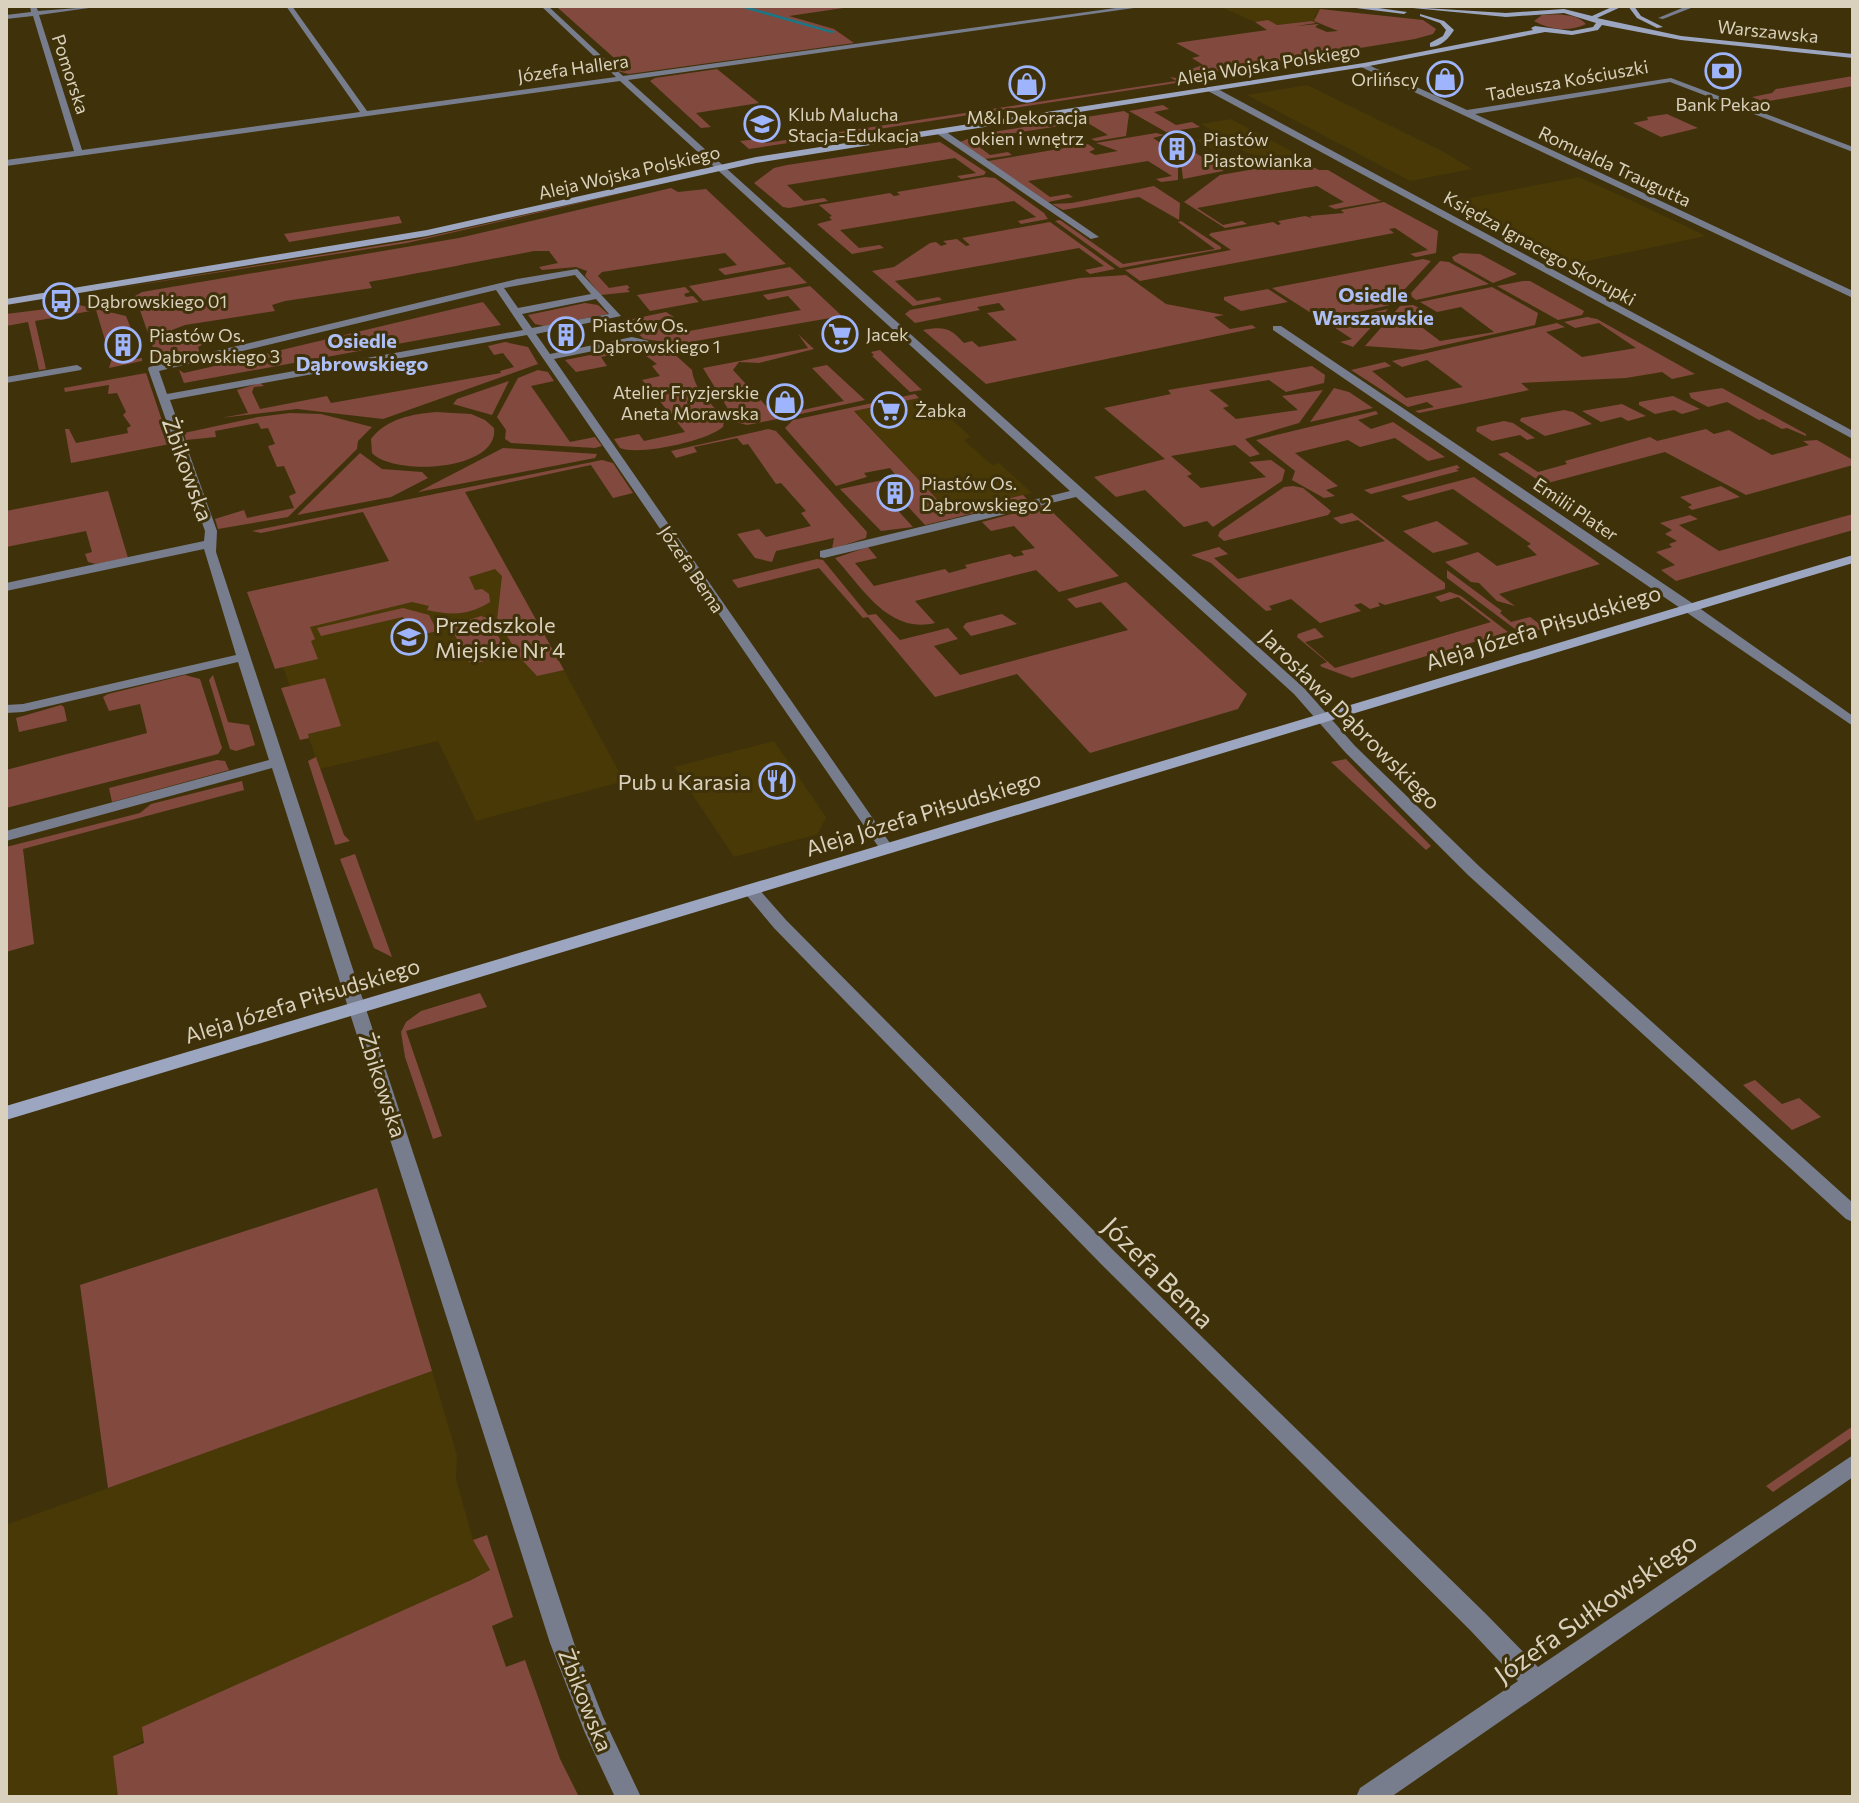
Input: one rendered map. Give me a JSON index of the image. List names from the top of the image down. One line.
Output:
{"streets":{"street":["Warszawska","Aleja Wojska Polskiego","Józefa Hallera","Pomorska","Tadeusza Kościuszki","Romualda Traugutta","Księdza Ignacego Skorupki","Żbikowska","Emilii Plater","Józefa Bema","Aleja Józefa Piłsudskiego","Jarosława Dąbrowskiego","Józefa Sułkowskiego"]},"crossings":[["Warszawska","Aleja Wojska Polskiego"],["Aleja Wojska Polskiego","Romualda Traugutta"],["Aleja Wojska Polskiego","Księdza Ignacego Skorupki"],["Aleja Wojska Polskiego","Jarosława Dąbrowskiego"],["Józefa Hallera","Pomorska"],["Józefa Hallera","Jarosława Dąbrowskiego"],["Tadeusza Kościuszki","Romualda Traugutta"],["Żbikowska","Józefa Bema"],["Żbikowska","Aleja Józefa Piłsudskiego"],["Emilii Plater","Aleja Józefa Piłsudskiego"],["Józefa Bema","Aleja Józefa Piłsudskiego"],["Józefa Bema","Józefa Sułkowskiego"],["Aleja Józefa Piłsudskiego","Jarosława Dąbrowskiego"]],"districts":["Osiedle Warszawskie","Osiedle Dąbrowskiego"],"places":{"bank":["Bank Pekao"],"shop":["Orlińscy","M&I Dekoracja okien i wnętrz","Atelier Fryzjerskie Aneta Morawska"],"school or university":["Klub Malucha Stacja-Edukacja","Przedszkole Miejskie Nr 4"],"building":["Piastów Piastowianka","Piastów Os. Dąbrowskiego 1","Piastów Os. Dąbrowskiego 3","Piastów Os. Dąbrowskiego 2"],"bus stop":["Dąbrowskiego 01"],"supermarket":["Jacek","Żabka"],"restaurant":["Pub u Karasia"]}}
